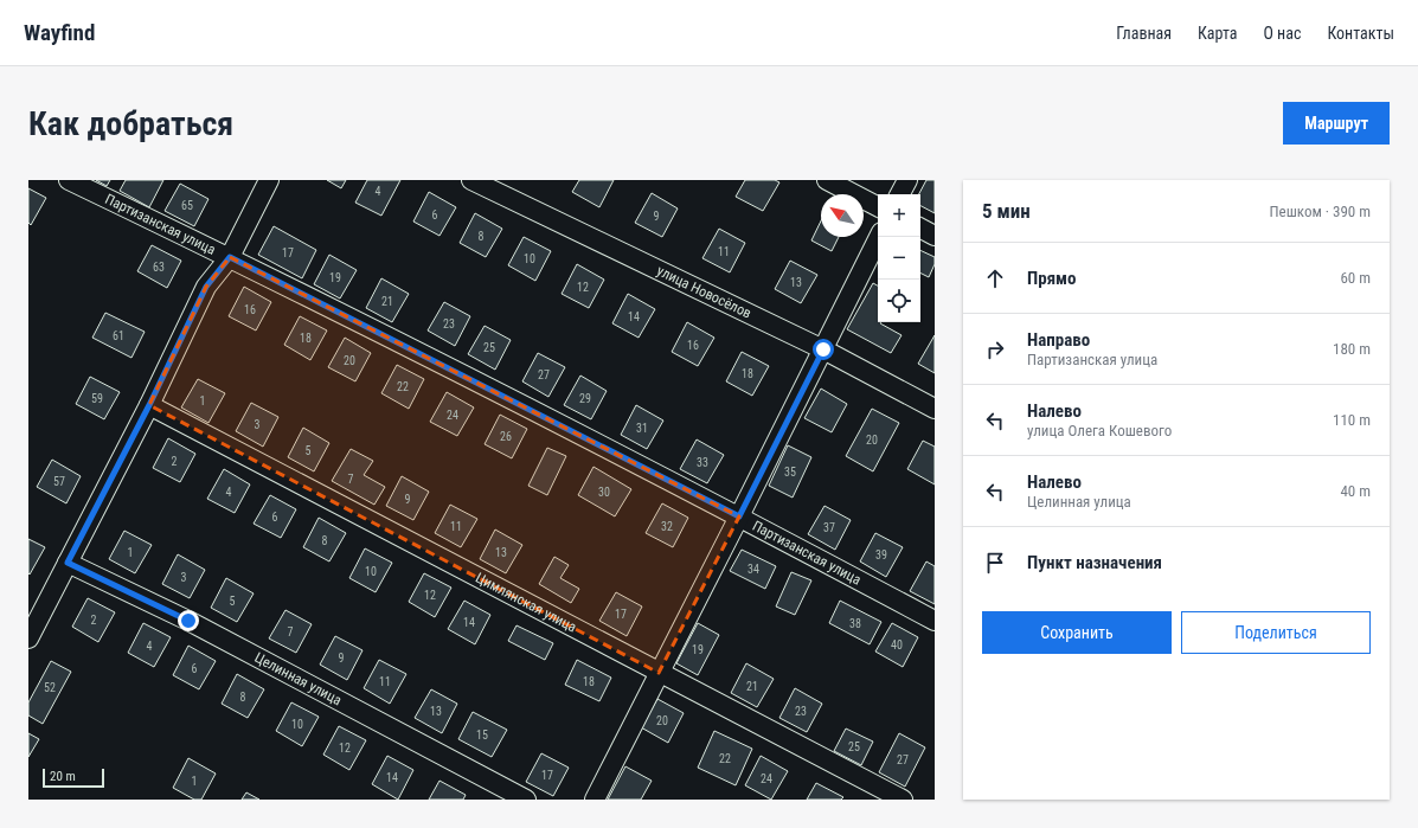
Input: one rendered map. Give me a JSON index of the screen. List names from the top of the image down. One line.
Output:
{"streets":{"street":["Партизанская улица","улица Новосёлов","Цимлянская улица","Целинная улица"]},"house_numbers":["4","65","6","9","8","11","17","10","63","19","13","12","21","16","14","23","61","18","16","25","20","18","27","22","59","29","1","24","3","31","26","20","5","2","33","35","7","57","4","30","9","6","11","32","37","8","1","13","39","34","10","3","12","5","17","2","14","38","7","40","4","19","9","6","11","18","21","52","8","13","23","20","10","15","25","12","22","27","17","14","24","1"],"scale_bar":"20 m","north":"top left","page":{"header":"Wayfind","nav":["Главная","Карта","О нас","Контакты"],"buttons":["Маршрут",["Сохранить","Поделиться"]],"title":"Как добраться","heading":["5 мин","Пешком · 390 m"],"map_buttons":["+","−"],"list":[["Прямо","60 m"],["Направо","Партизанская улица","180 m"],["Налево","улица Олега Кошевого","110 m"],["Налево","Целинная улица","40 m"],"Пункт назначения"],"scale":"20 m"}}
